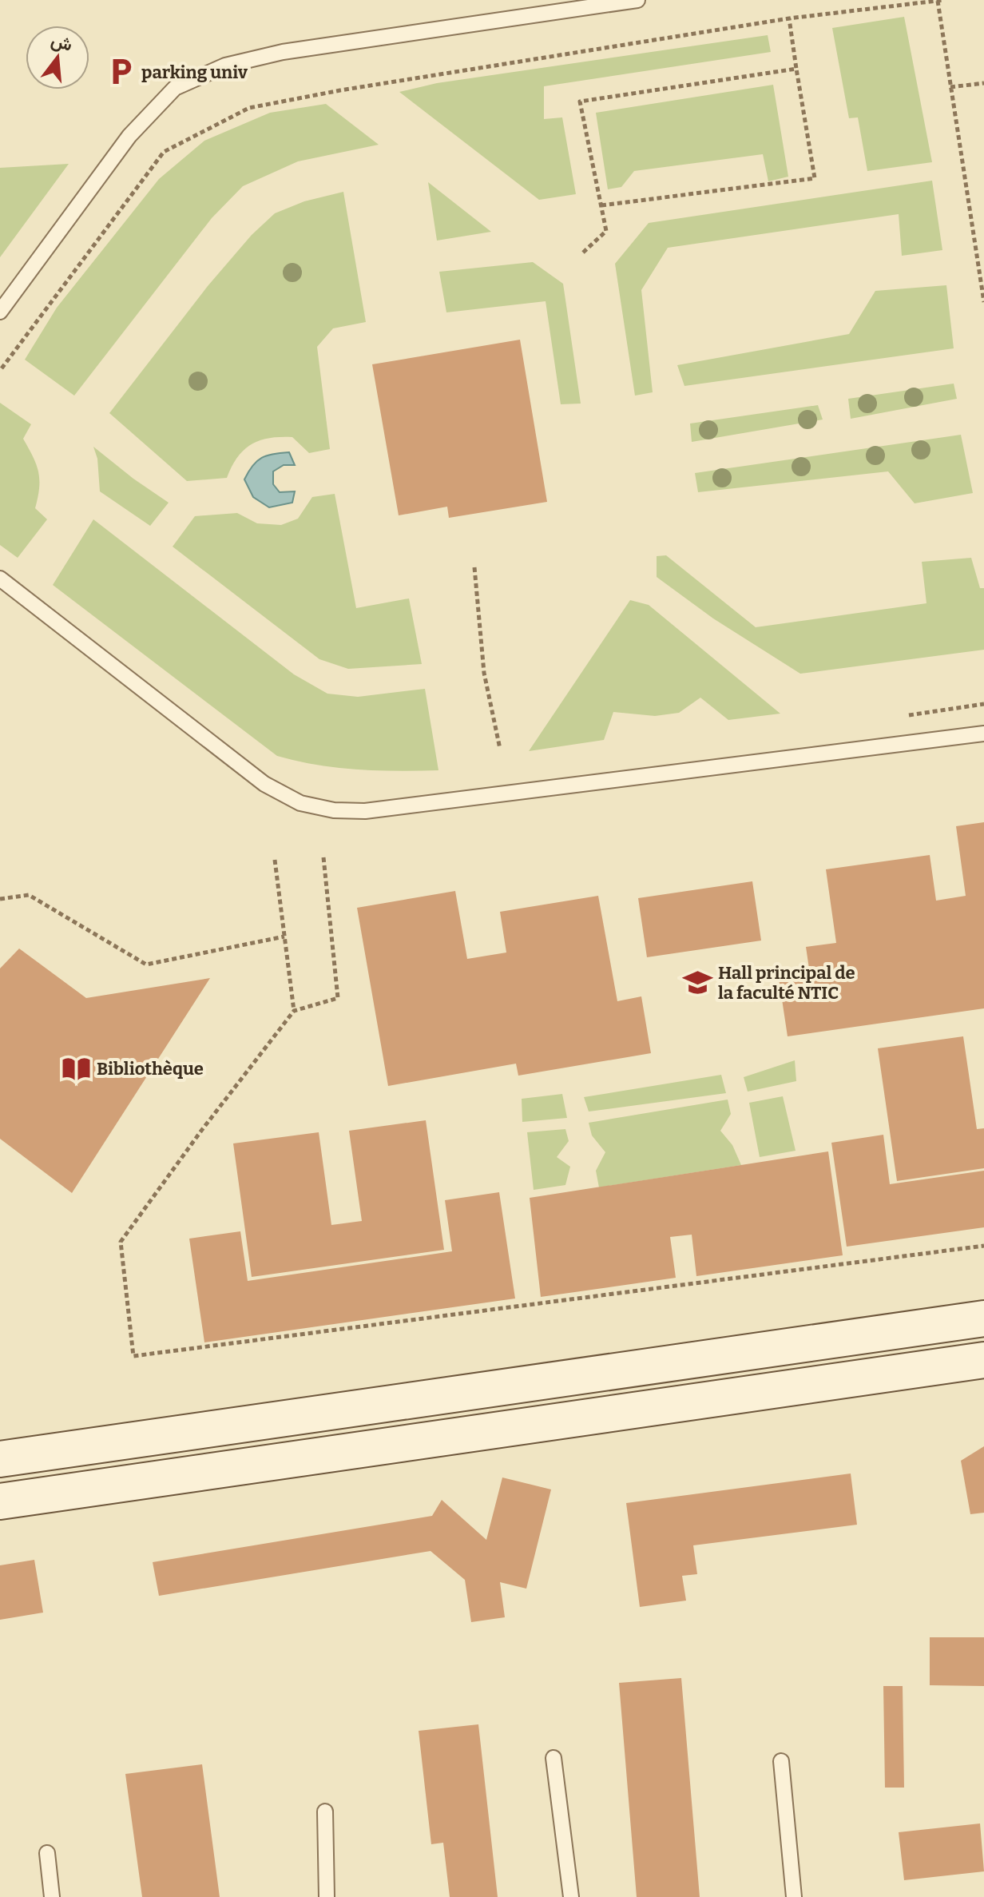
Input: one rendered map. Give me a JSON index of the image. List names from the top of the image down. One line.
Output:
{"places":{"parking":["parking univ"],"school or university":["Hall principal de la faculté NTIC"],"library":["Bibliothèque"]},"north":"top"}
